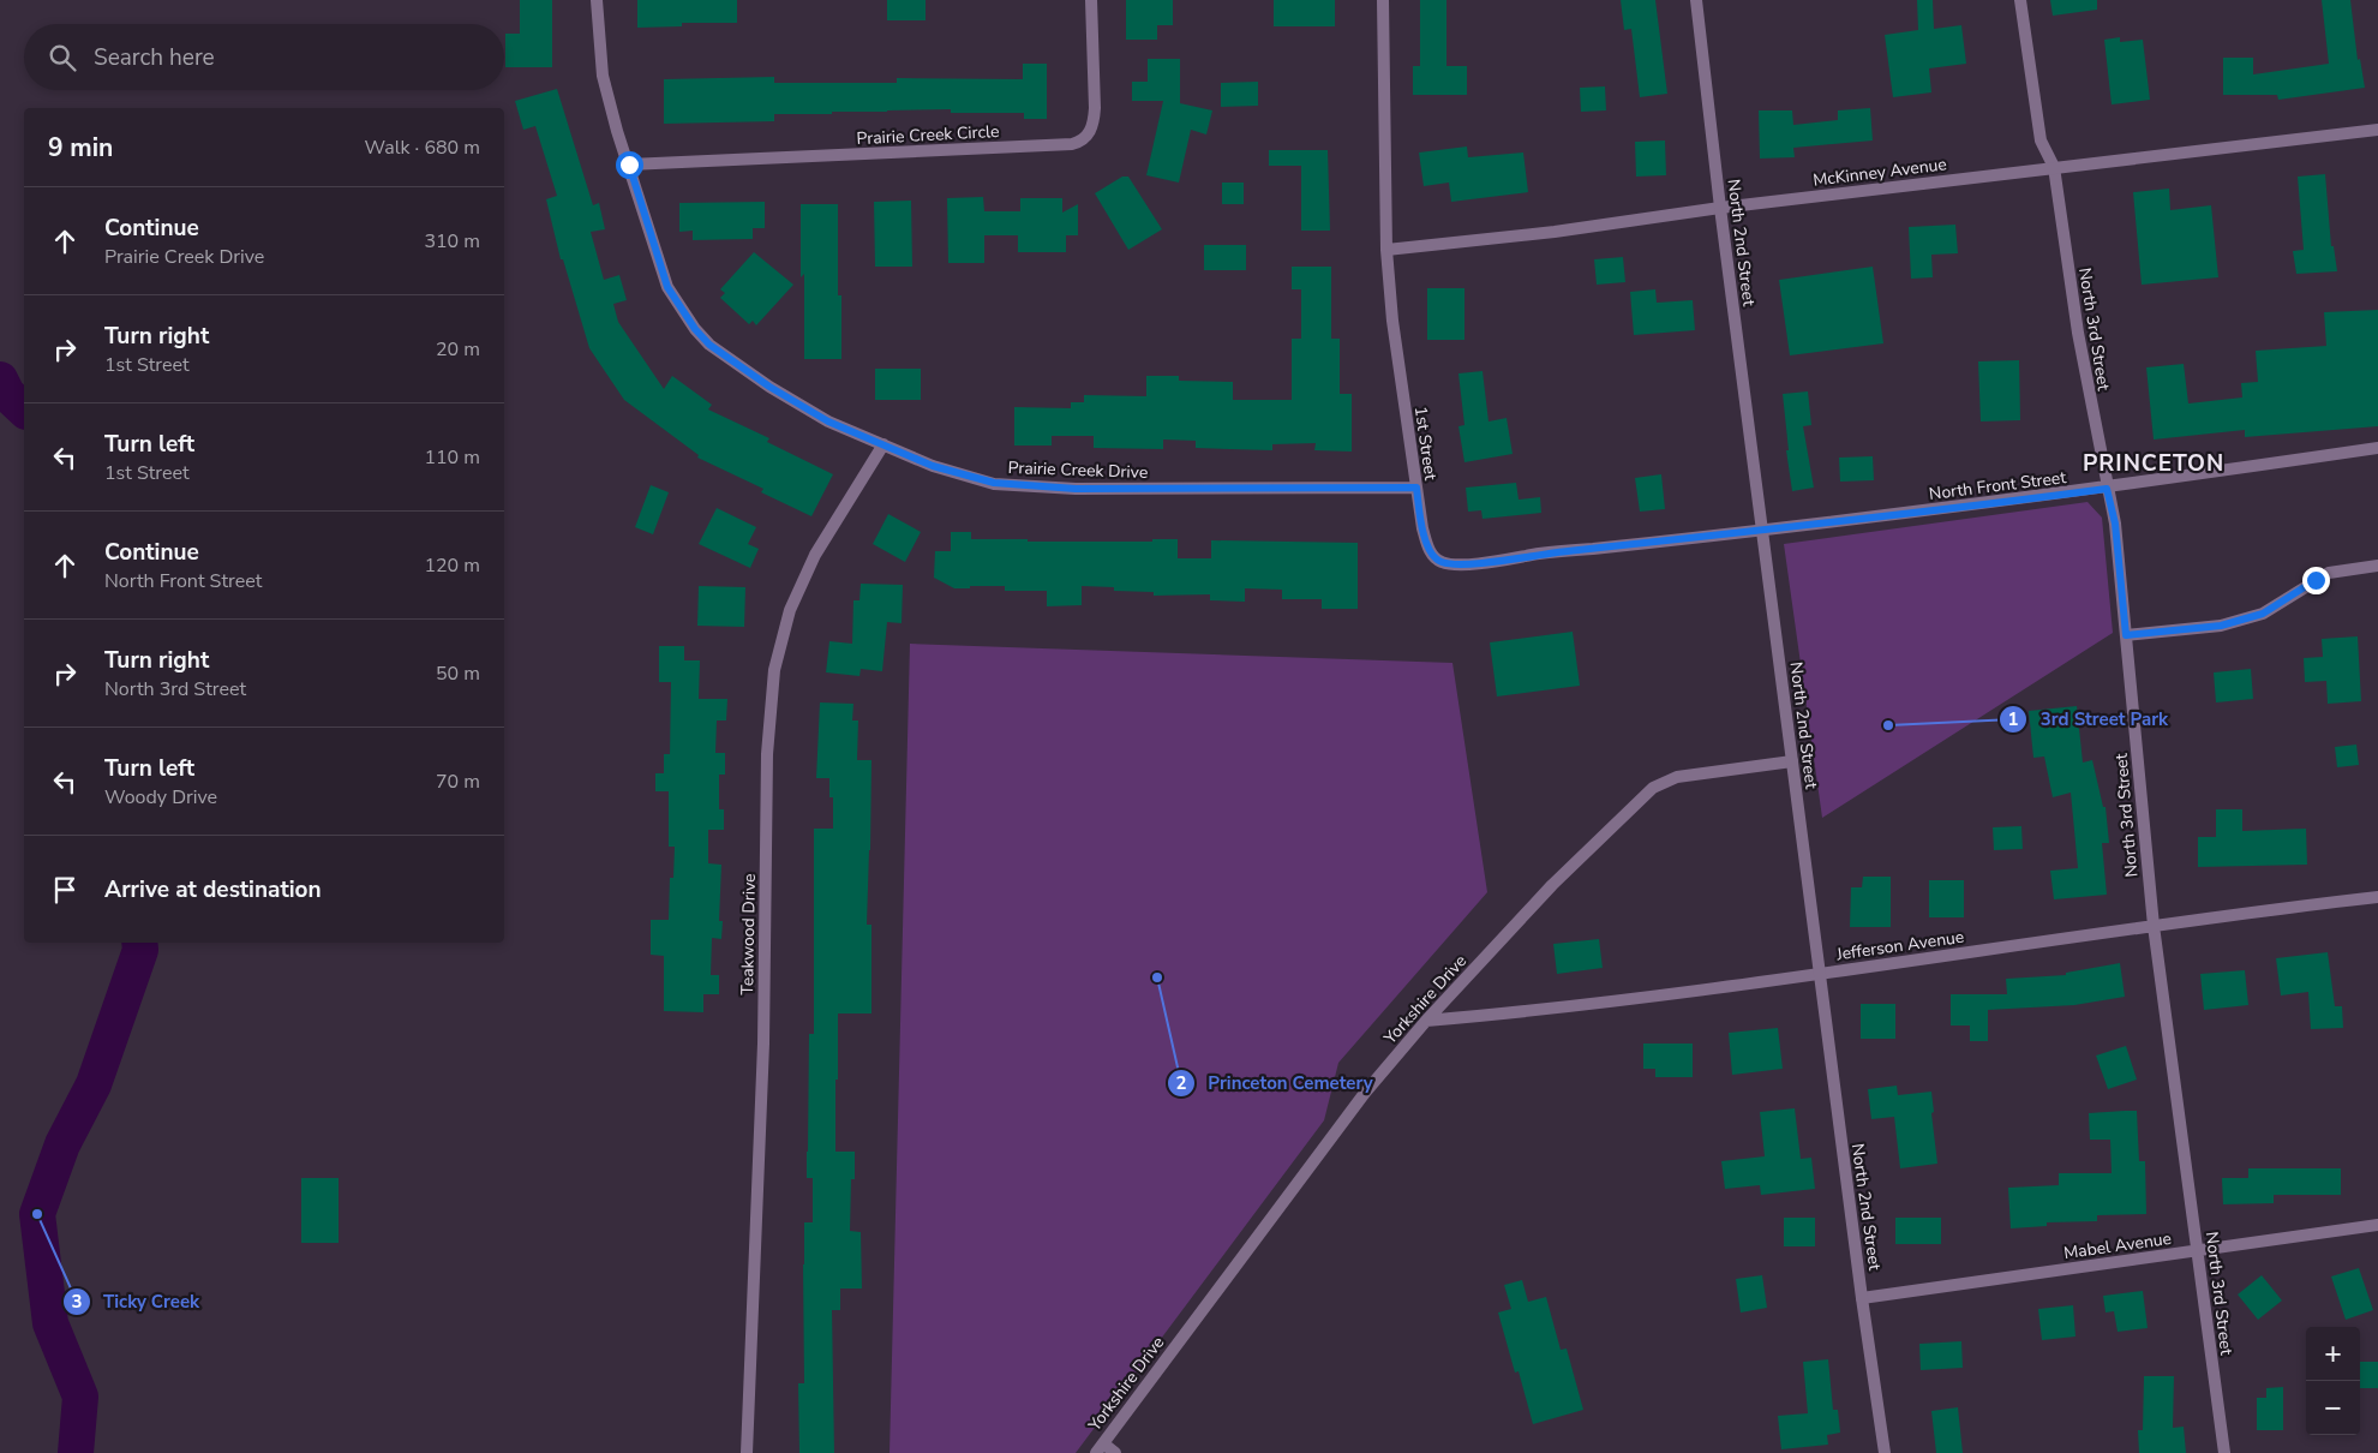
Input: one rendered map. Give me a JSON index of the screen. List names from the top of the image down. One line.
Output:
{"streets":{"street":["Prairie Creek Circle","McKinney Avenue","North 2nd Street","North 3rd Street","1st Street","Prairie Creek Drive","North Front Street","Teakwood Drive","Jefferson Avenue","Yorkshire Drive","Mabel Avenue"]},"crossings":[["Prairie Creek Circle","Prairie Creek Drive"],["McKinney Avenue","North 2nd Street"],["McKinney Avenue","North 3rd Street"],["McKinney Avenue","1st Street"],["North 2nd Street","1st Street"],["North 2nd Street","North Front Street"],["North 2nd Street","Jefferson Avenue"],["North 2nd Street","Yorkshire Drive"],["North 2nd Street","Mabel Avenue"],["North 3rd Street","North Front Street"],["North 3rd Street","Jefferson Avenue"],["North 3rd Street","Mabel Avenue"],["1st Street","Prairie Creek Drive"],["1st Street","North Front Street"],["Prairie Creek Drive","Teakwood Drive"],["Jefferson Avenue","Yorkshire Drive"]],"districts":["PRINCETON"],"places":["3rd Street Park","Princeton Cemetery","Ticky Creek"],"page":{"search":"Search here","heading":["9 min","Walk · 680 m"],"list":[["Continue","Prairie Creek Drive","310 m"],["Turn right","1st Street","20 m"],["Turn left","1st Street","110 m"],["Continue","North Front Street","120 m"],["Turn right","North 3rd Street","50 m"],["Turn left","Woody Drive","70 m"],"Arrive at destination"],"map_buttons":["+","−"]}}
